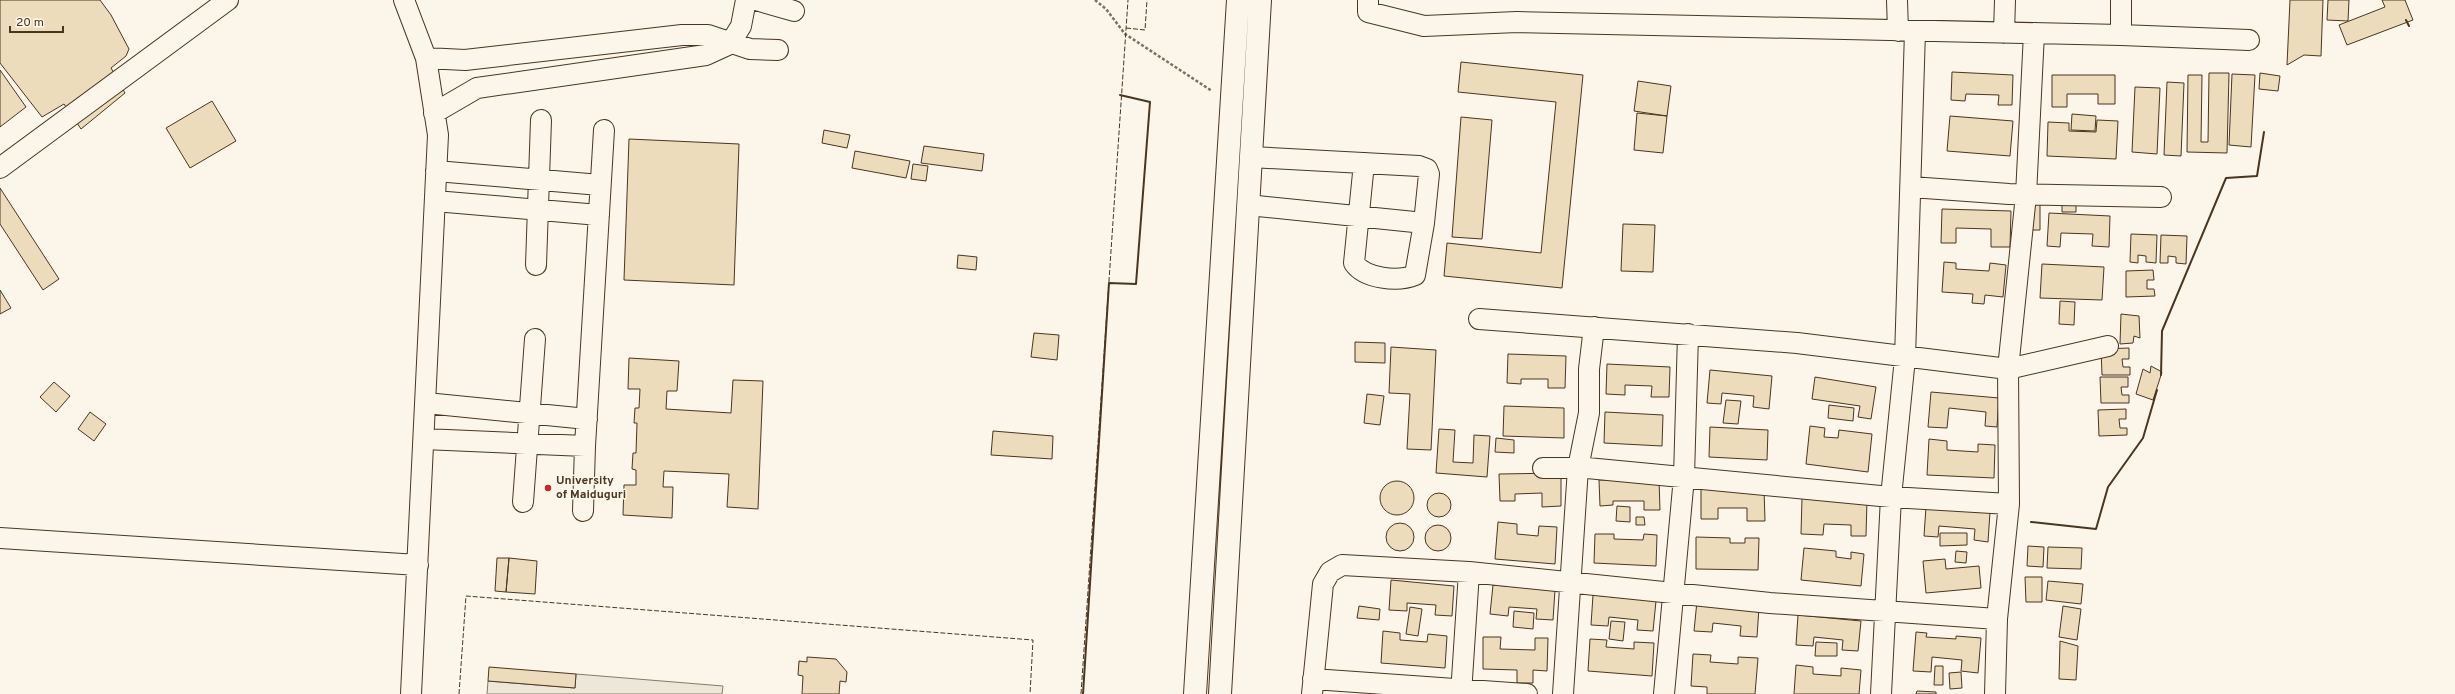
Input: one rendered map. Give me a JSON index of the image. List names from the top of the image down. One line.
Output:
{"places":["University of Maiduguri"],"scale_bar":"20 m"}
